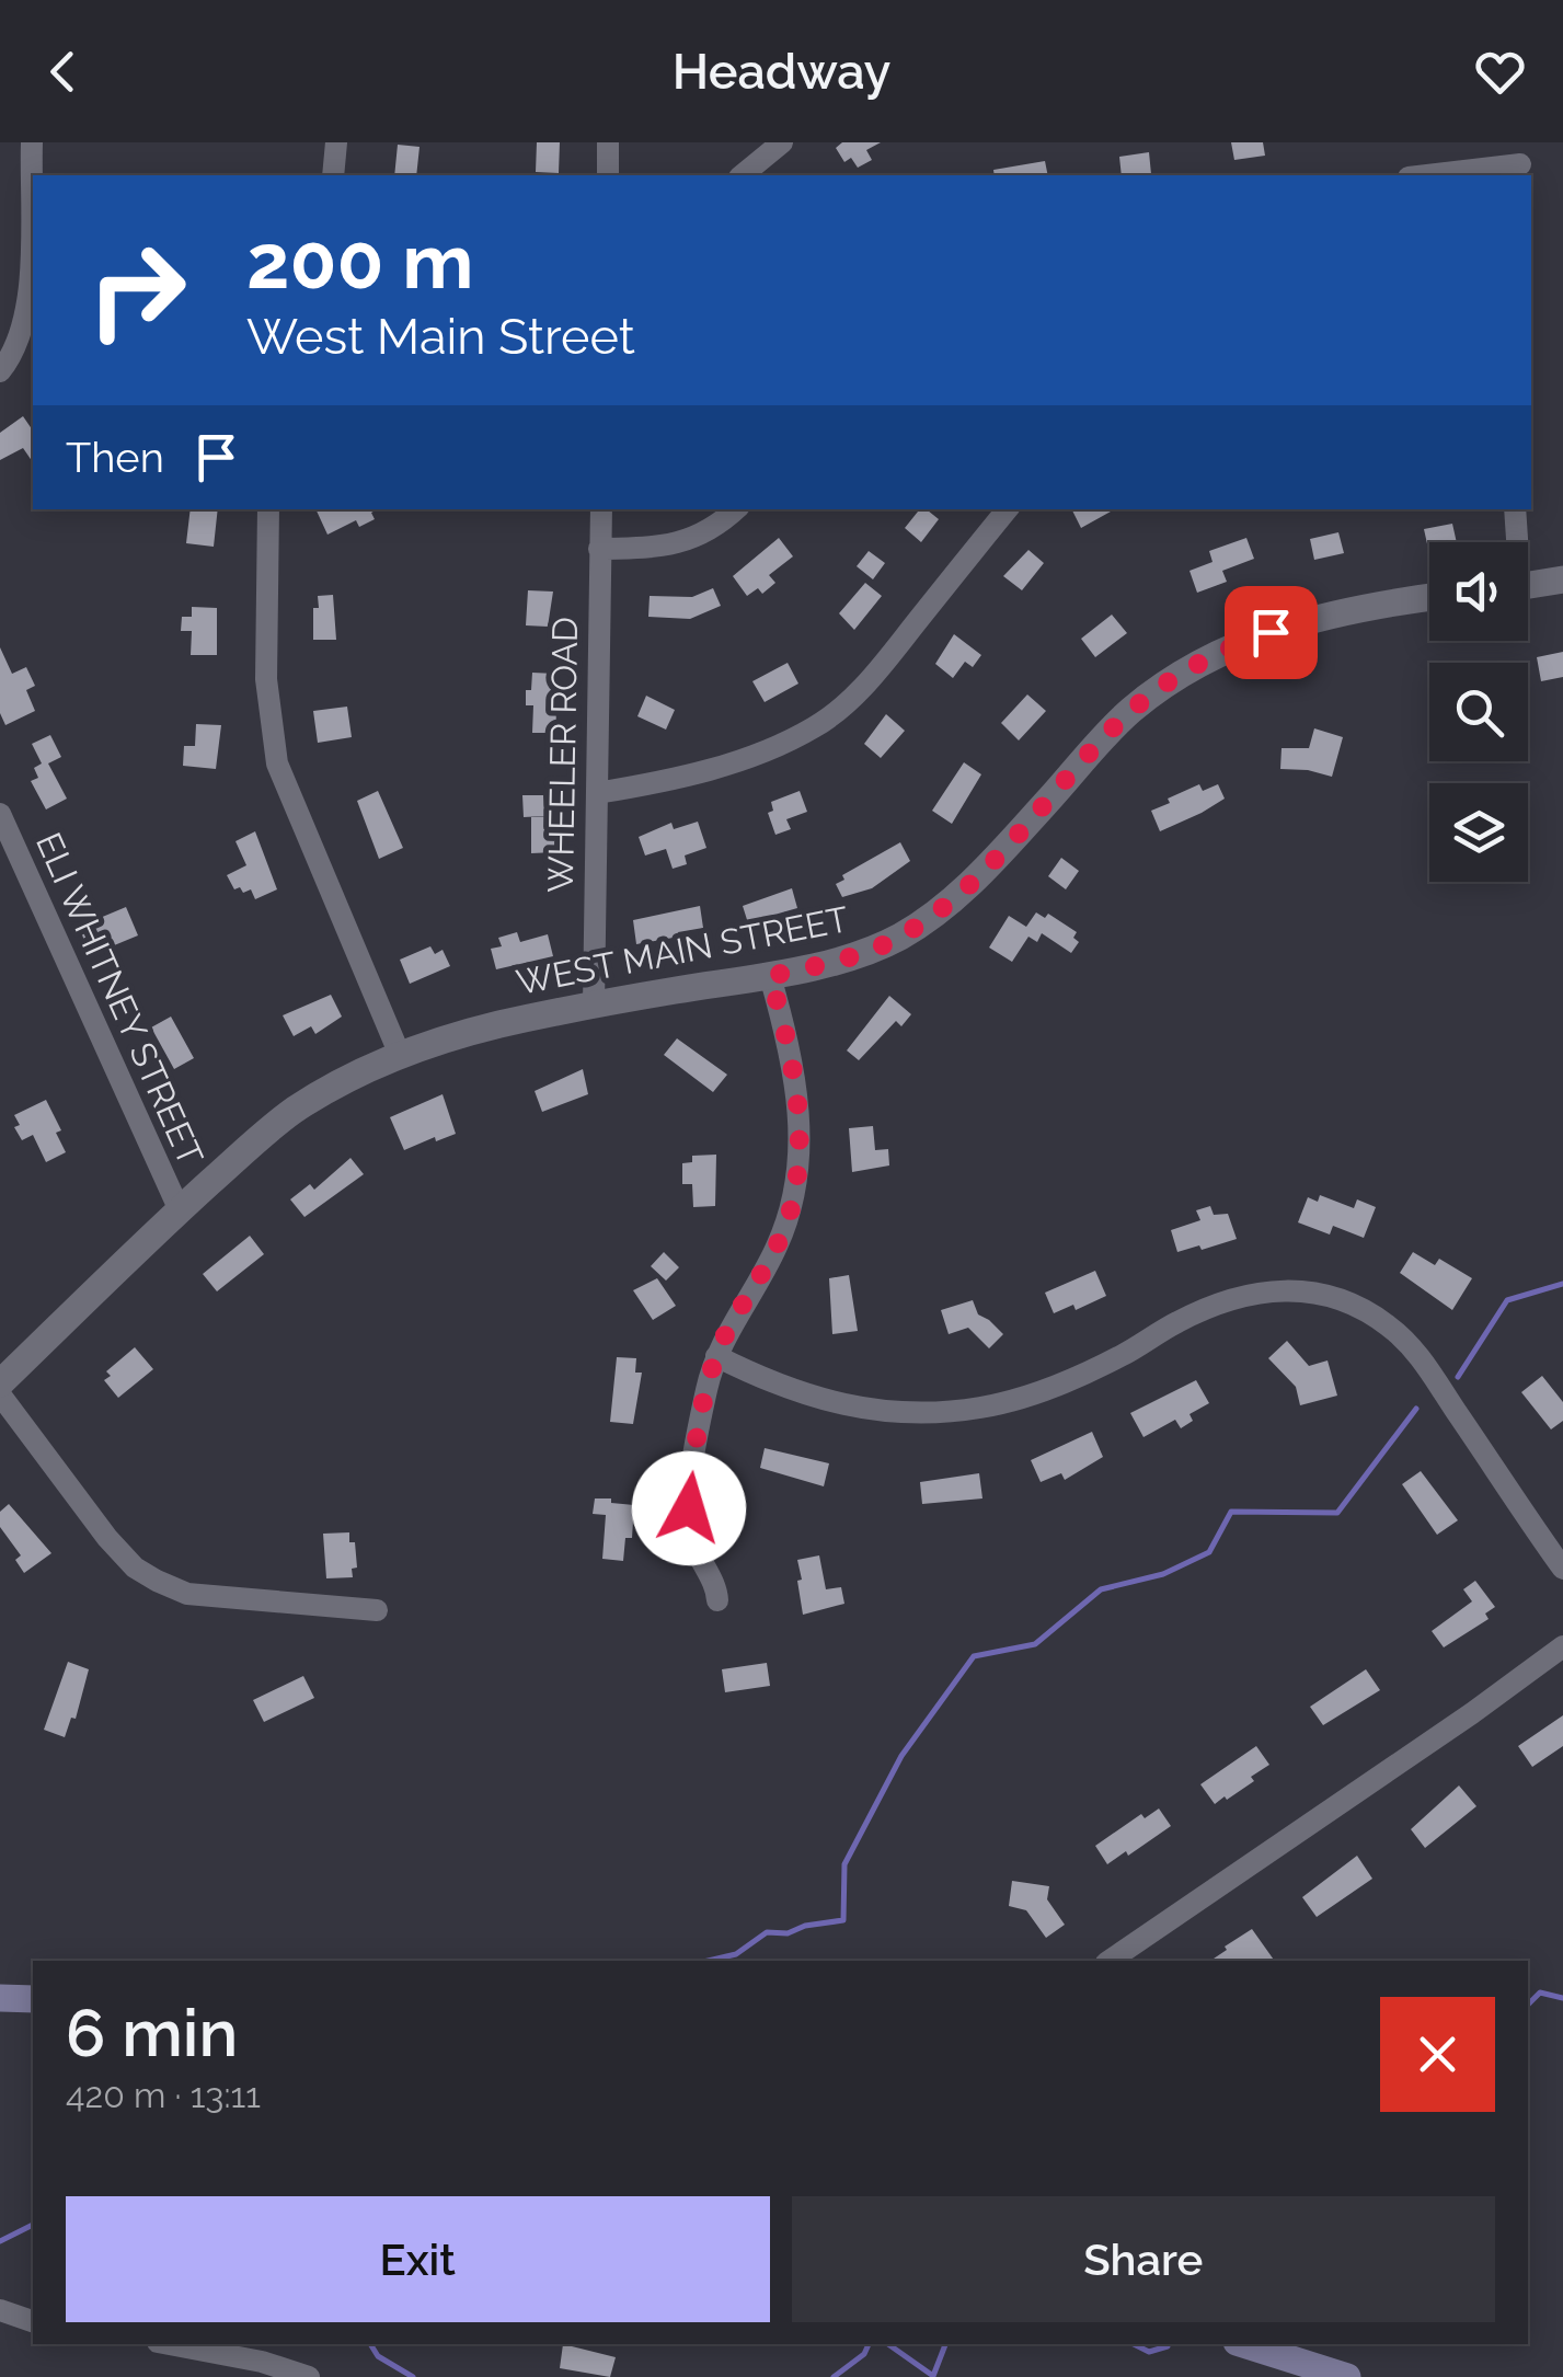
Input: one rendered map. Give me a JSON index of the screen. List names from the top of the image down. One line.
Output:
{"streets":{"street":["WHEELER ROAD","WEST MAIN STREET","ELI WHITNEY STREET"]},"crossings":[["WHEELER ROAD","WEST MAIN STREET"],["WEST MAIN STREET","ELI WHITNEY STREET"]],"page":{"header":"Headway","turn":["200 m","West Main Street"],"then":"Then","heading":["6 min","420 m · 13:11"],"buttons":["Exit","Share"]}}
